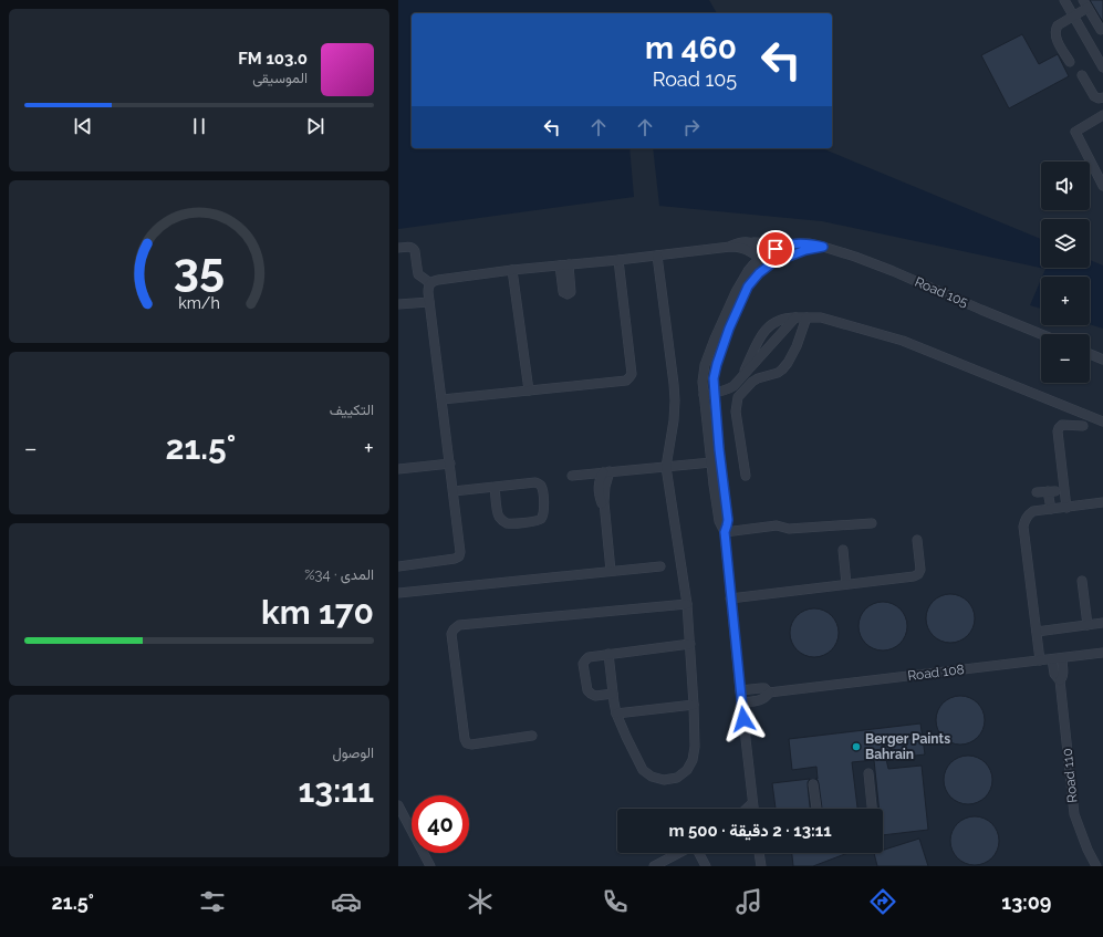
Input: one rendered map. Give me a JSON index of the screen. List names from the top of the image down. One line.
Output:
{"streets":{"street":["Road 105","Road 108","Road 110"]},"crossings":[["Road 105","Road 108"],["Road 108","Road 110"]],"places":["Berger Paints Bahrain"],"page":{"turn":["460 m","Road 105"],"song":["103.0 FM","الموسيقى"],"map_buttons":["+","−"],"tile":["التكييف",["المدى · 34%","170 km"],["الوصول","13:11"]],"heat":["−","21.5°","+"],"limit":"40","trip":"13:11 · 2 دقيقة · 500 m","tabs":["13:09","21.5°"],"gauge":["35","km/h"]}}
